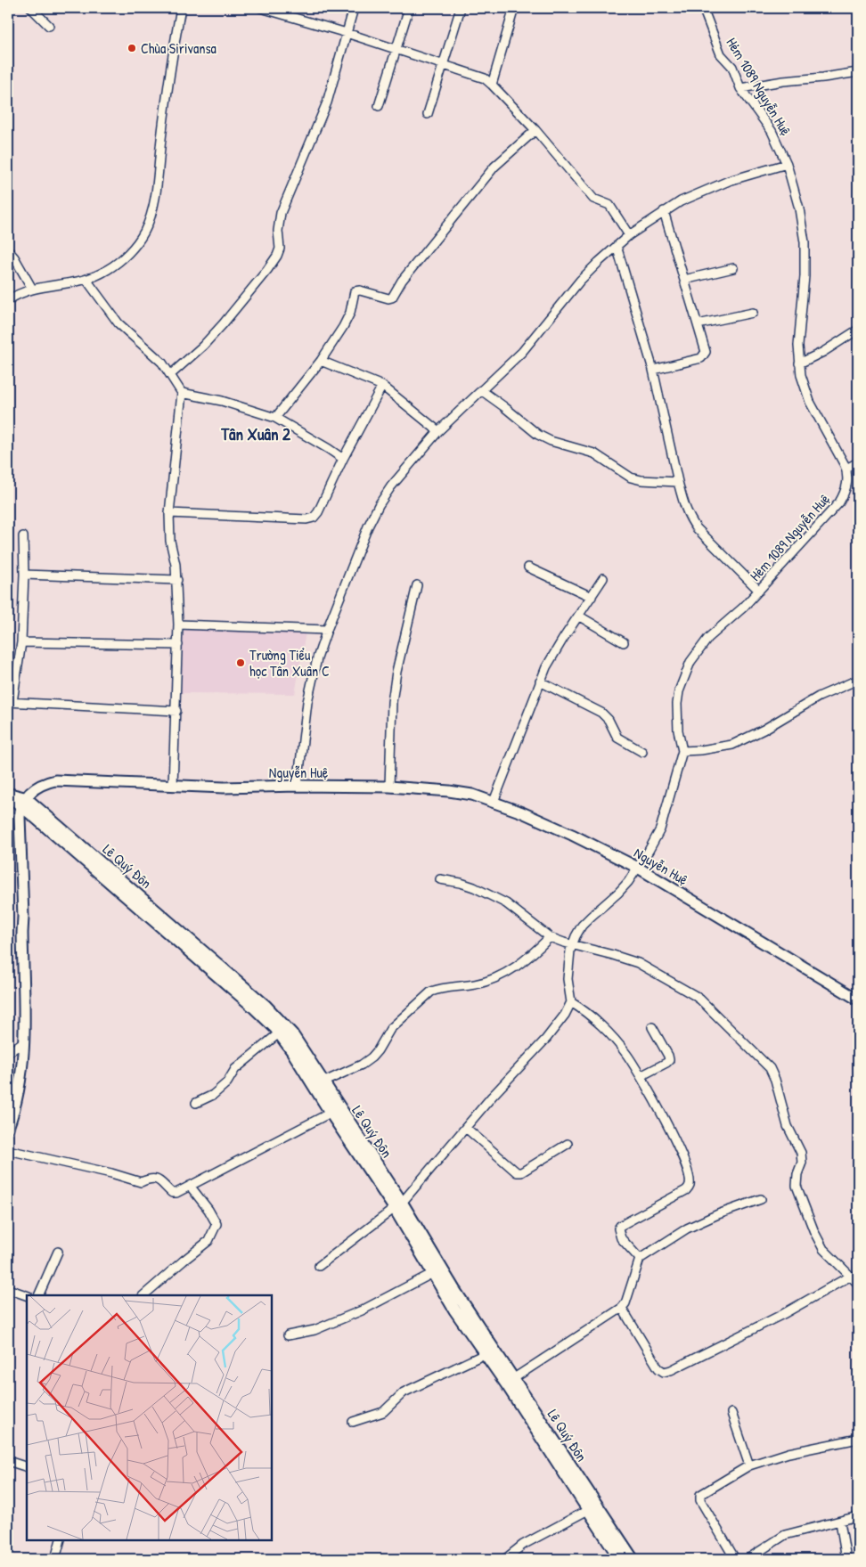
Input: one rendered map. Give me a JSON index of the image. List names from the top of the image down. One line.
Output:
{"streets":{"main road":["Lê Quý Đôn"],"street":["Hẻm 1089 Nguyễn Huệ","Nguyễn Huệ"]},"crossings":[["Hẻm 1089 Nguyễn Huệ","Nguyễn Huệ"],["Nguyễn Huệ","Lê Quý Đôn"]],"districts":["Tân Xuân 2"],"places":["Chùa Sirivansa","Trường Tiểu học Tân Xuân C"]}
